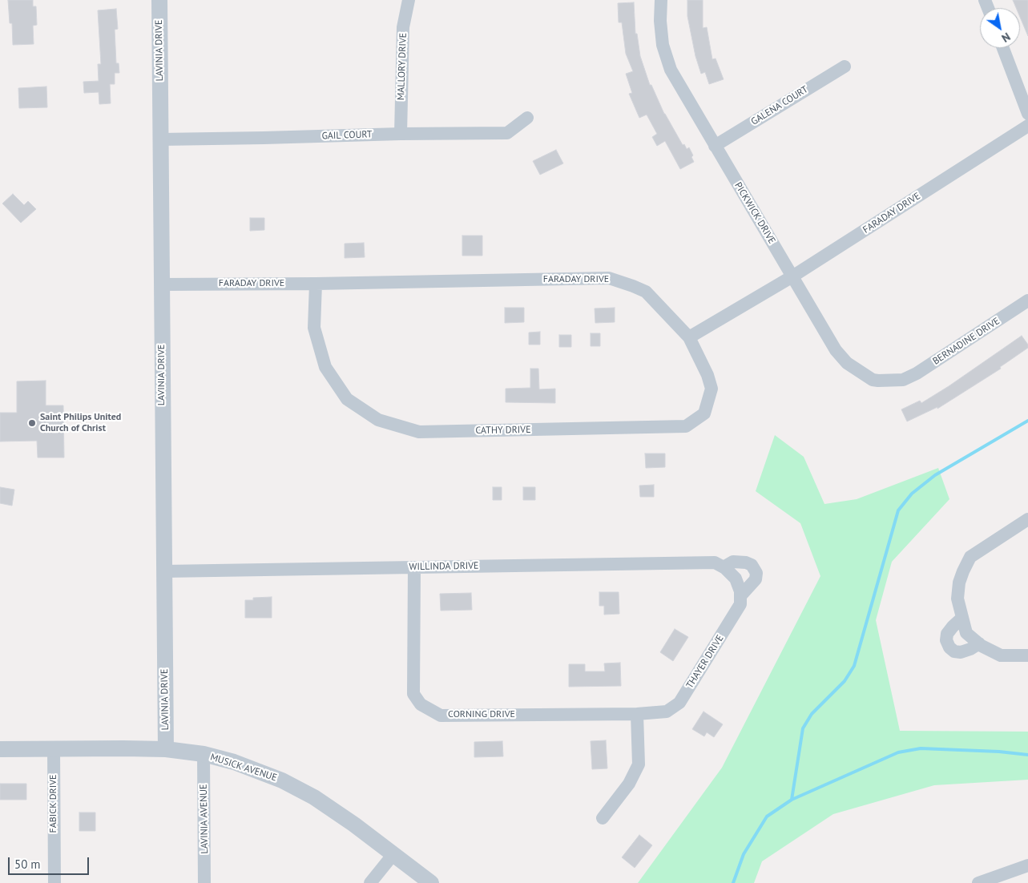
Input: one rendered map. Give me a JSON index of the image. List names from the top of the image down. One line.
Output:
{"streets":{"street":["LAVINIA DRIVE","MALLORY DRIVE","GALENA COURT","GAIL COURT","PICKWICK DRIVE","FARADAY DRIVE","BERNADINE DRIVE","CATHY DRIVE","WILLINDA DRIVE","THAYER DRIVE","CORNING DRIVE","MUSICK AVENUE","FABICK DRIVE","LAVINIA AVENUE"]},"crossings":[["LAVINIA DRIVE","GAIL COURT"],["LAVINIA DRIVE","FARADAY DRIVE"],["LAVINIA DRIVE","WILLINDA DRIVE"],["LAVINIA DRIVE","MUSICK AVENUE"],["MALLORY DRIVE","GAIL COURT"],["GALENA COURT","PICKWICK DRIVE"],["PICKWICK DRIVE","FARADAY DRIVE"],["PICKWICK DRIVE","BERNADINE DRIVE"],["FARADAY DRIVE","CATHY DRIVE"],["WILLINDA DRIVE","THAYER DRIVE"],["WILLINDA DRIVE","CORNING DRIVE"],["THAYER DRIVE","CORNING DRIVE"],["MUSICK AVENUE","FABICK DRIVE"],["MUSICK AVENUE","LAVINIA AVENUE"]],"places":["Saint Philips United Church of Christ"],"scale_bar":"50 m","north":"bottom right"}
